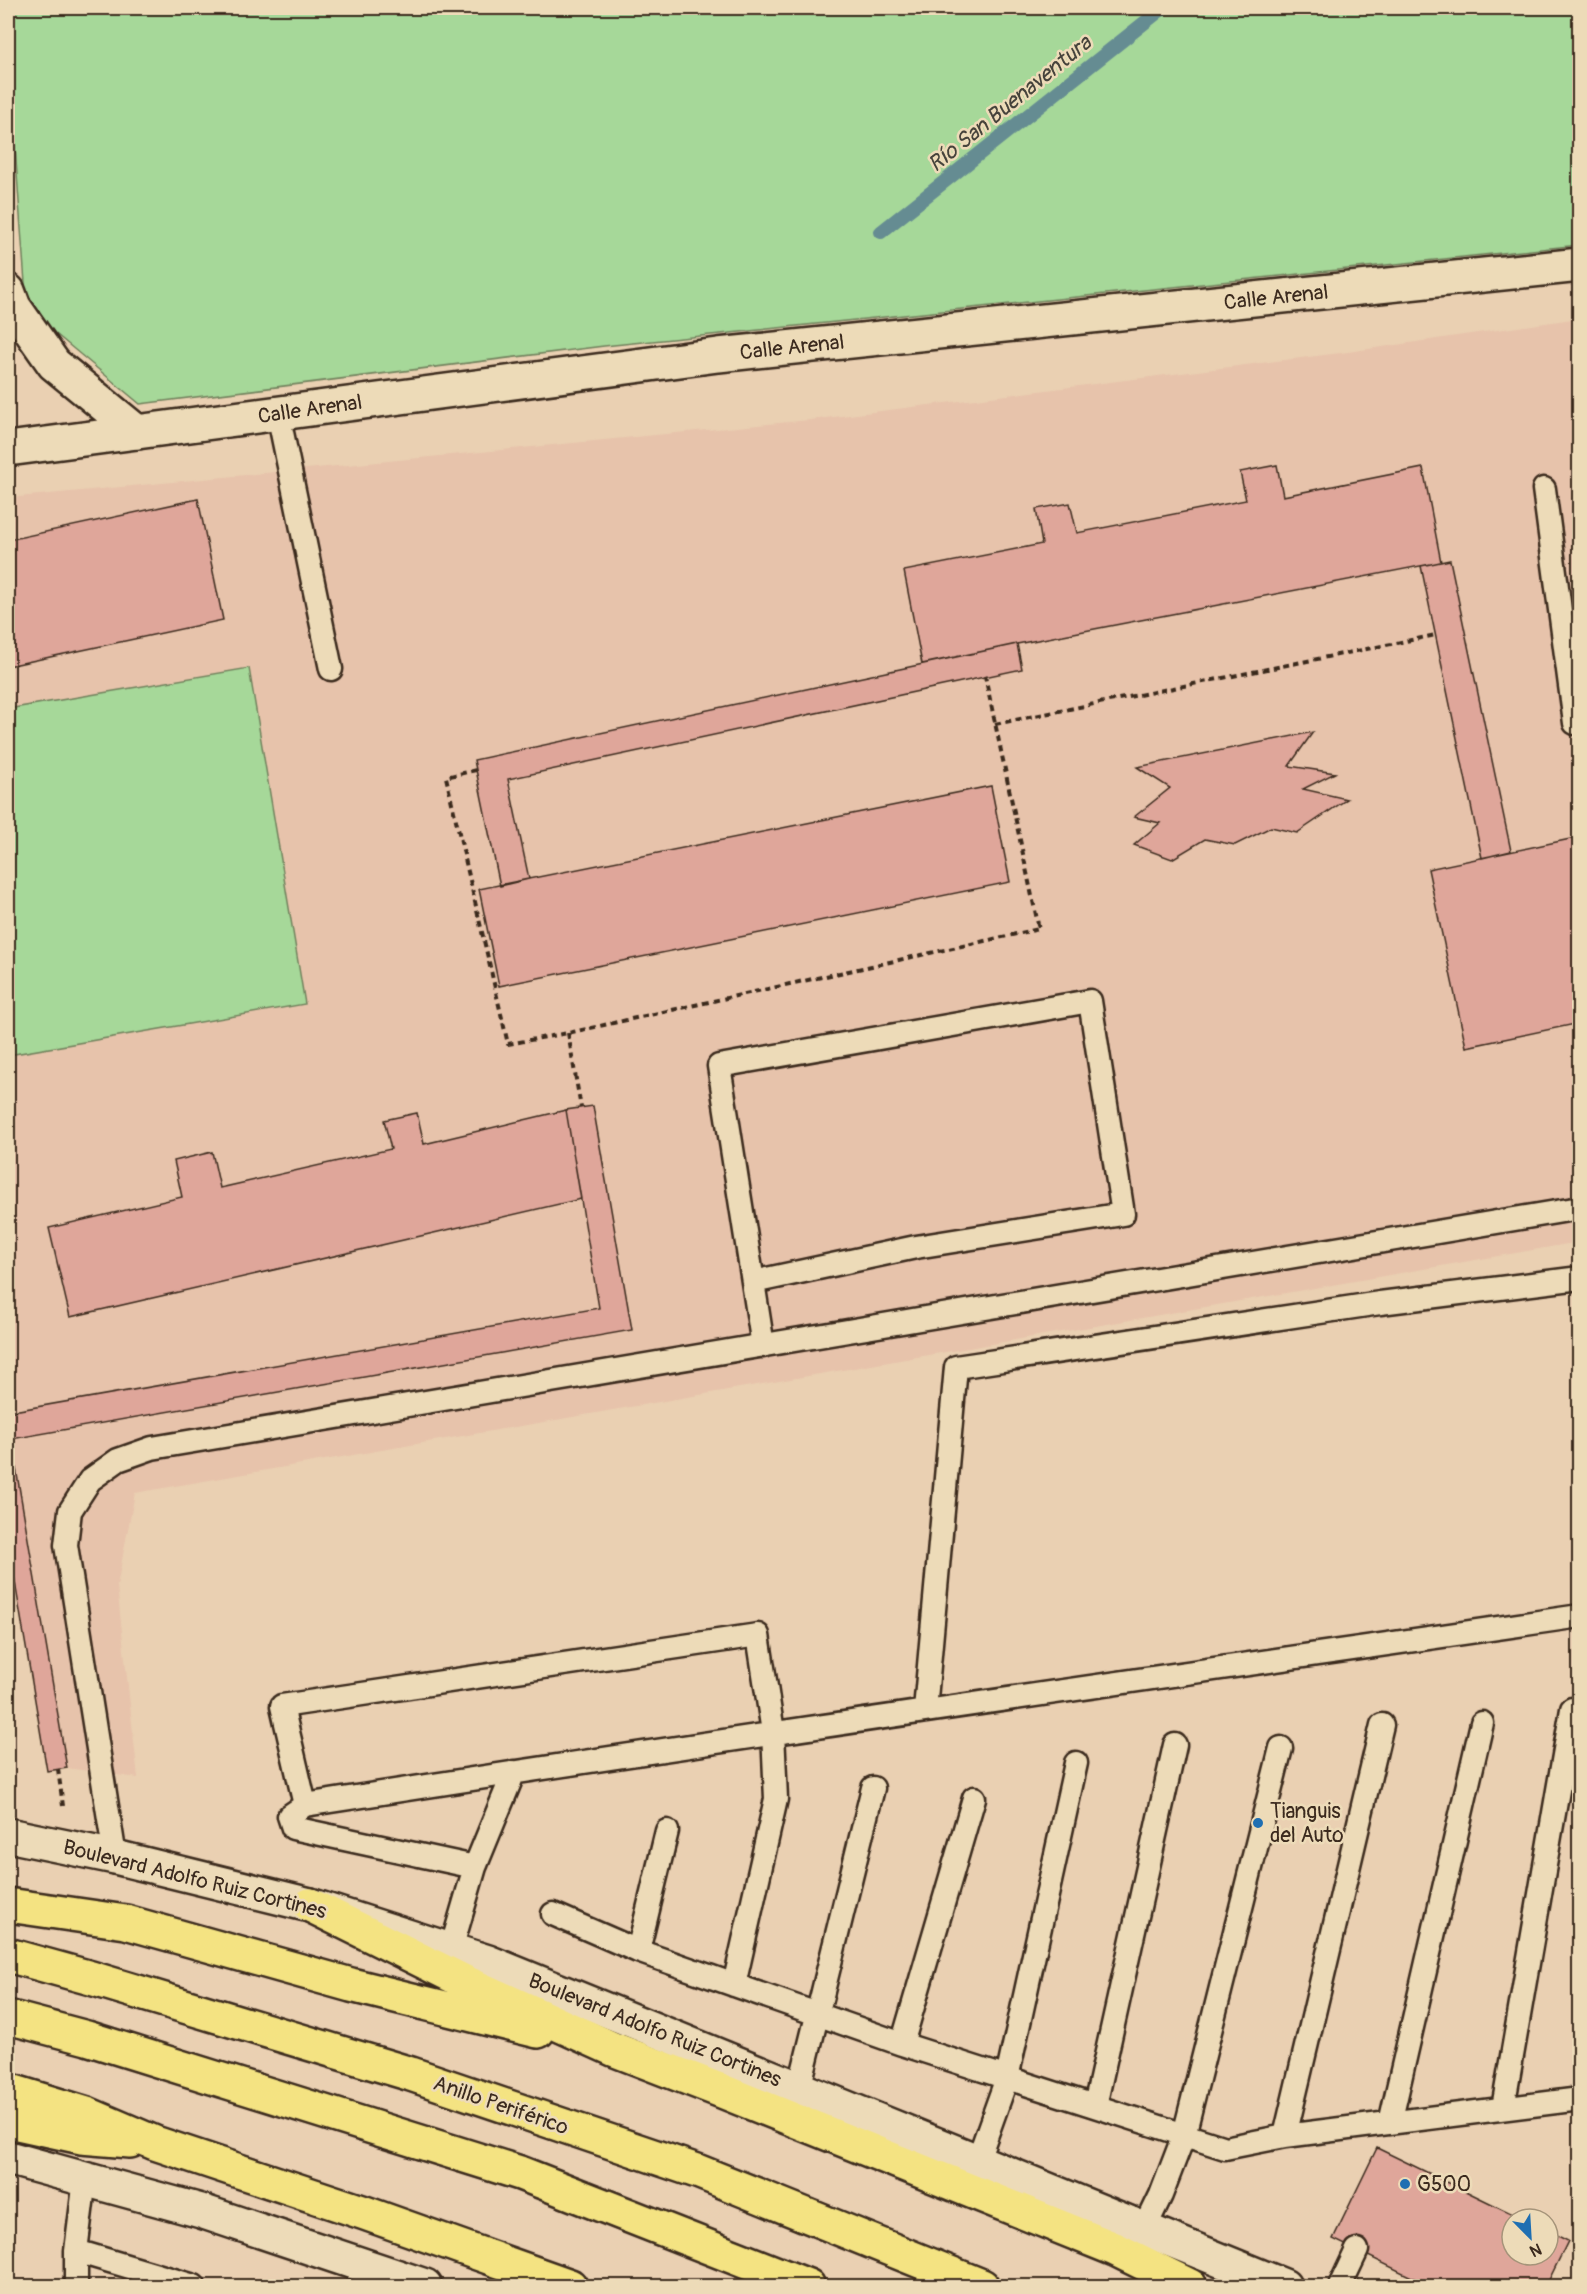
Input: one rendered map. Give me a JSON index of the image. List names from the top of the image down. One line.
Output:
{"streets":{"highway":["Anillo Periférico"],"street":["Calle Arenal","Boulevard Adolfo Ruiz Cortines"]},"water":["Río San Buenaventura"],"places":["Tianguis del Auto","G500"],"north":"bottom right"}
